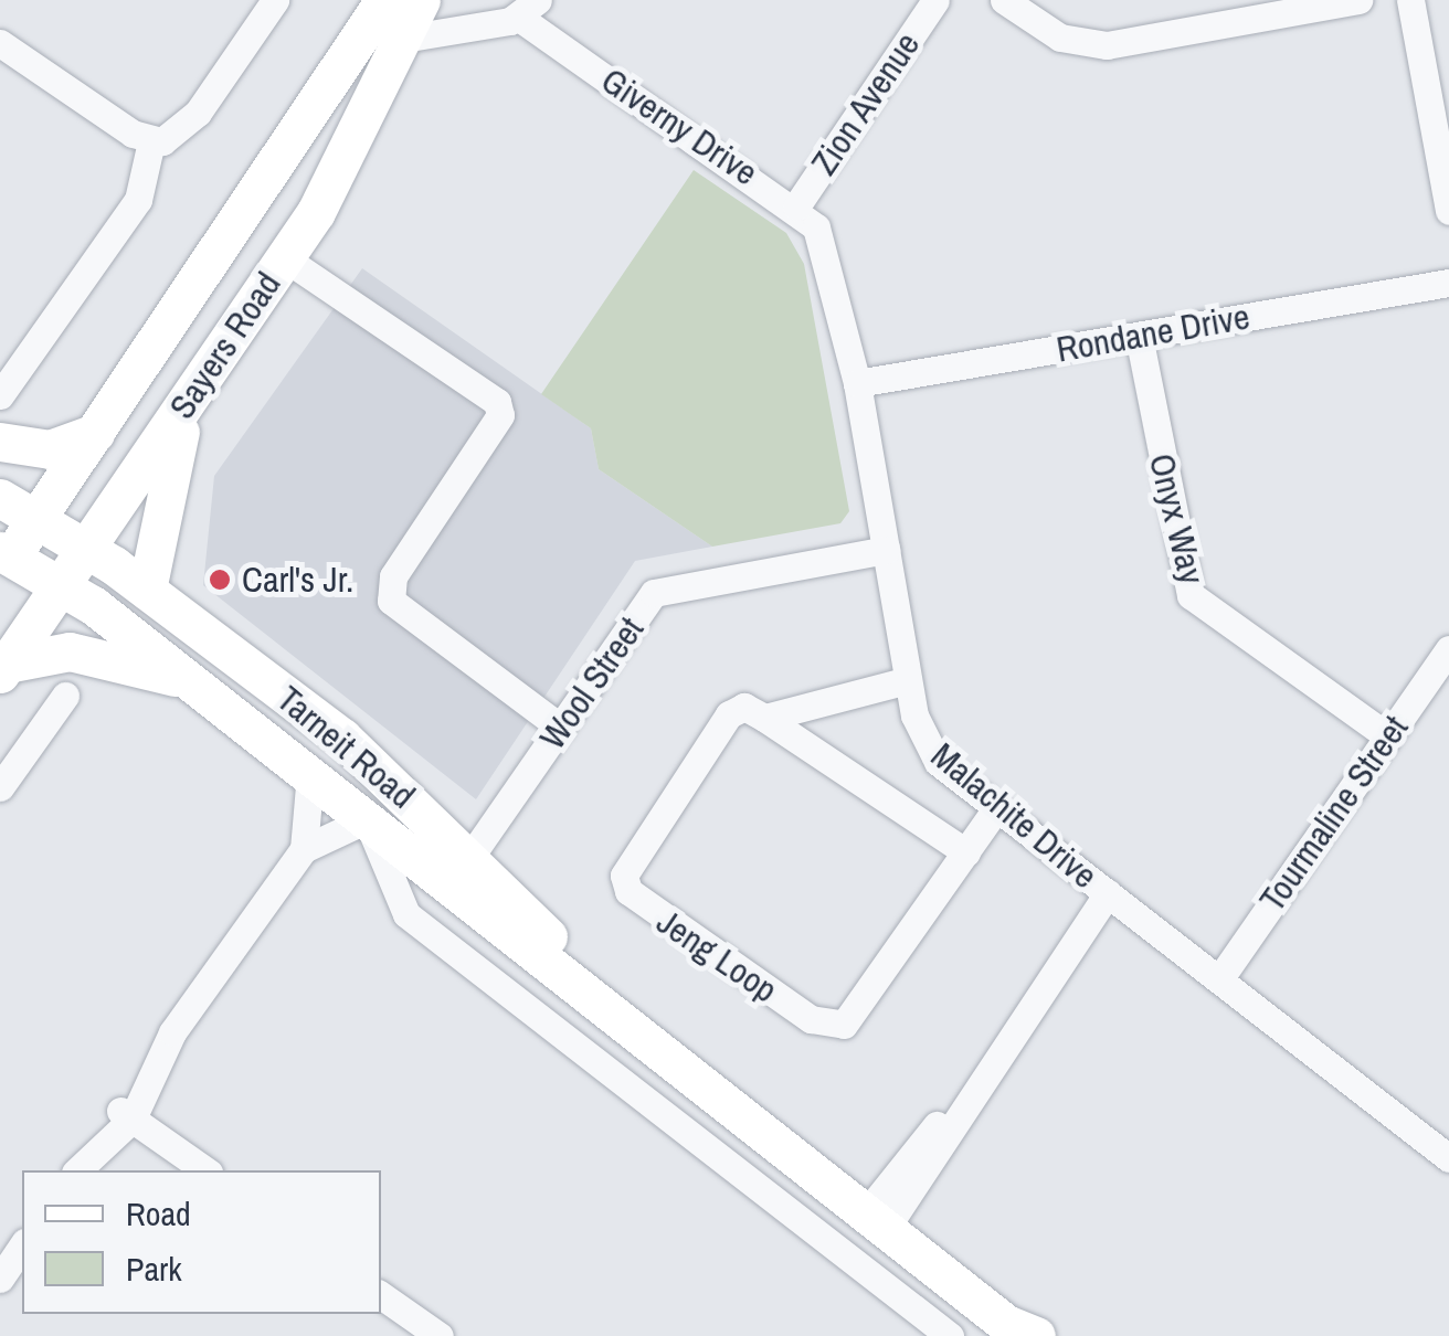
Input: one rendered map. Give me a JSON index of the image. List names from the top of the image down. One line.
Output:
{"streets":{"main road":["Sayers Road","Tarneit Road"],"street":["Zion Avenue","Giverny Drive","Rondane Drive","Onyx Way","Wool Street","Tourmaline Street","Malachite Drive","Jeng Loop"]},"crossings":[["Zion Avenue","Giverny Drive"],["Giverny Drive","Malachite Drive"],["Rondane Drive","Onyx Way"],["Rondane Drive","Malachite Drive"],["Sayers Road","Tarneit Road"],["Onyx Way","Tourmaline Street"],["Wool Street","Tarneit Road"],["Wool Street","Malachite Drive"],["Tourmaline Street","Malachite Drive"],["Malachite Drive","Jeng Loop"]],"places":["Carl's Jr."],"legend":["Road","Park"]}
